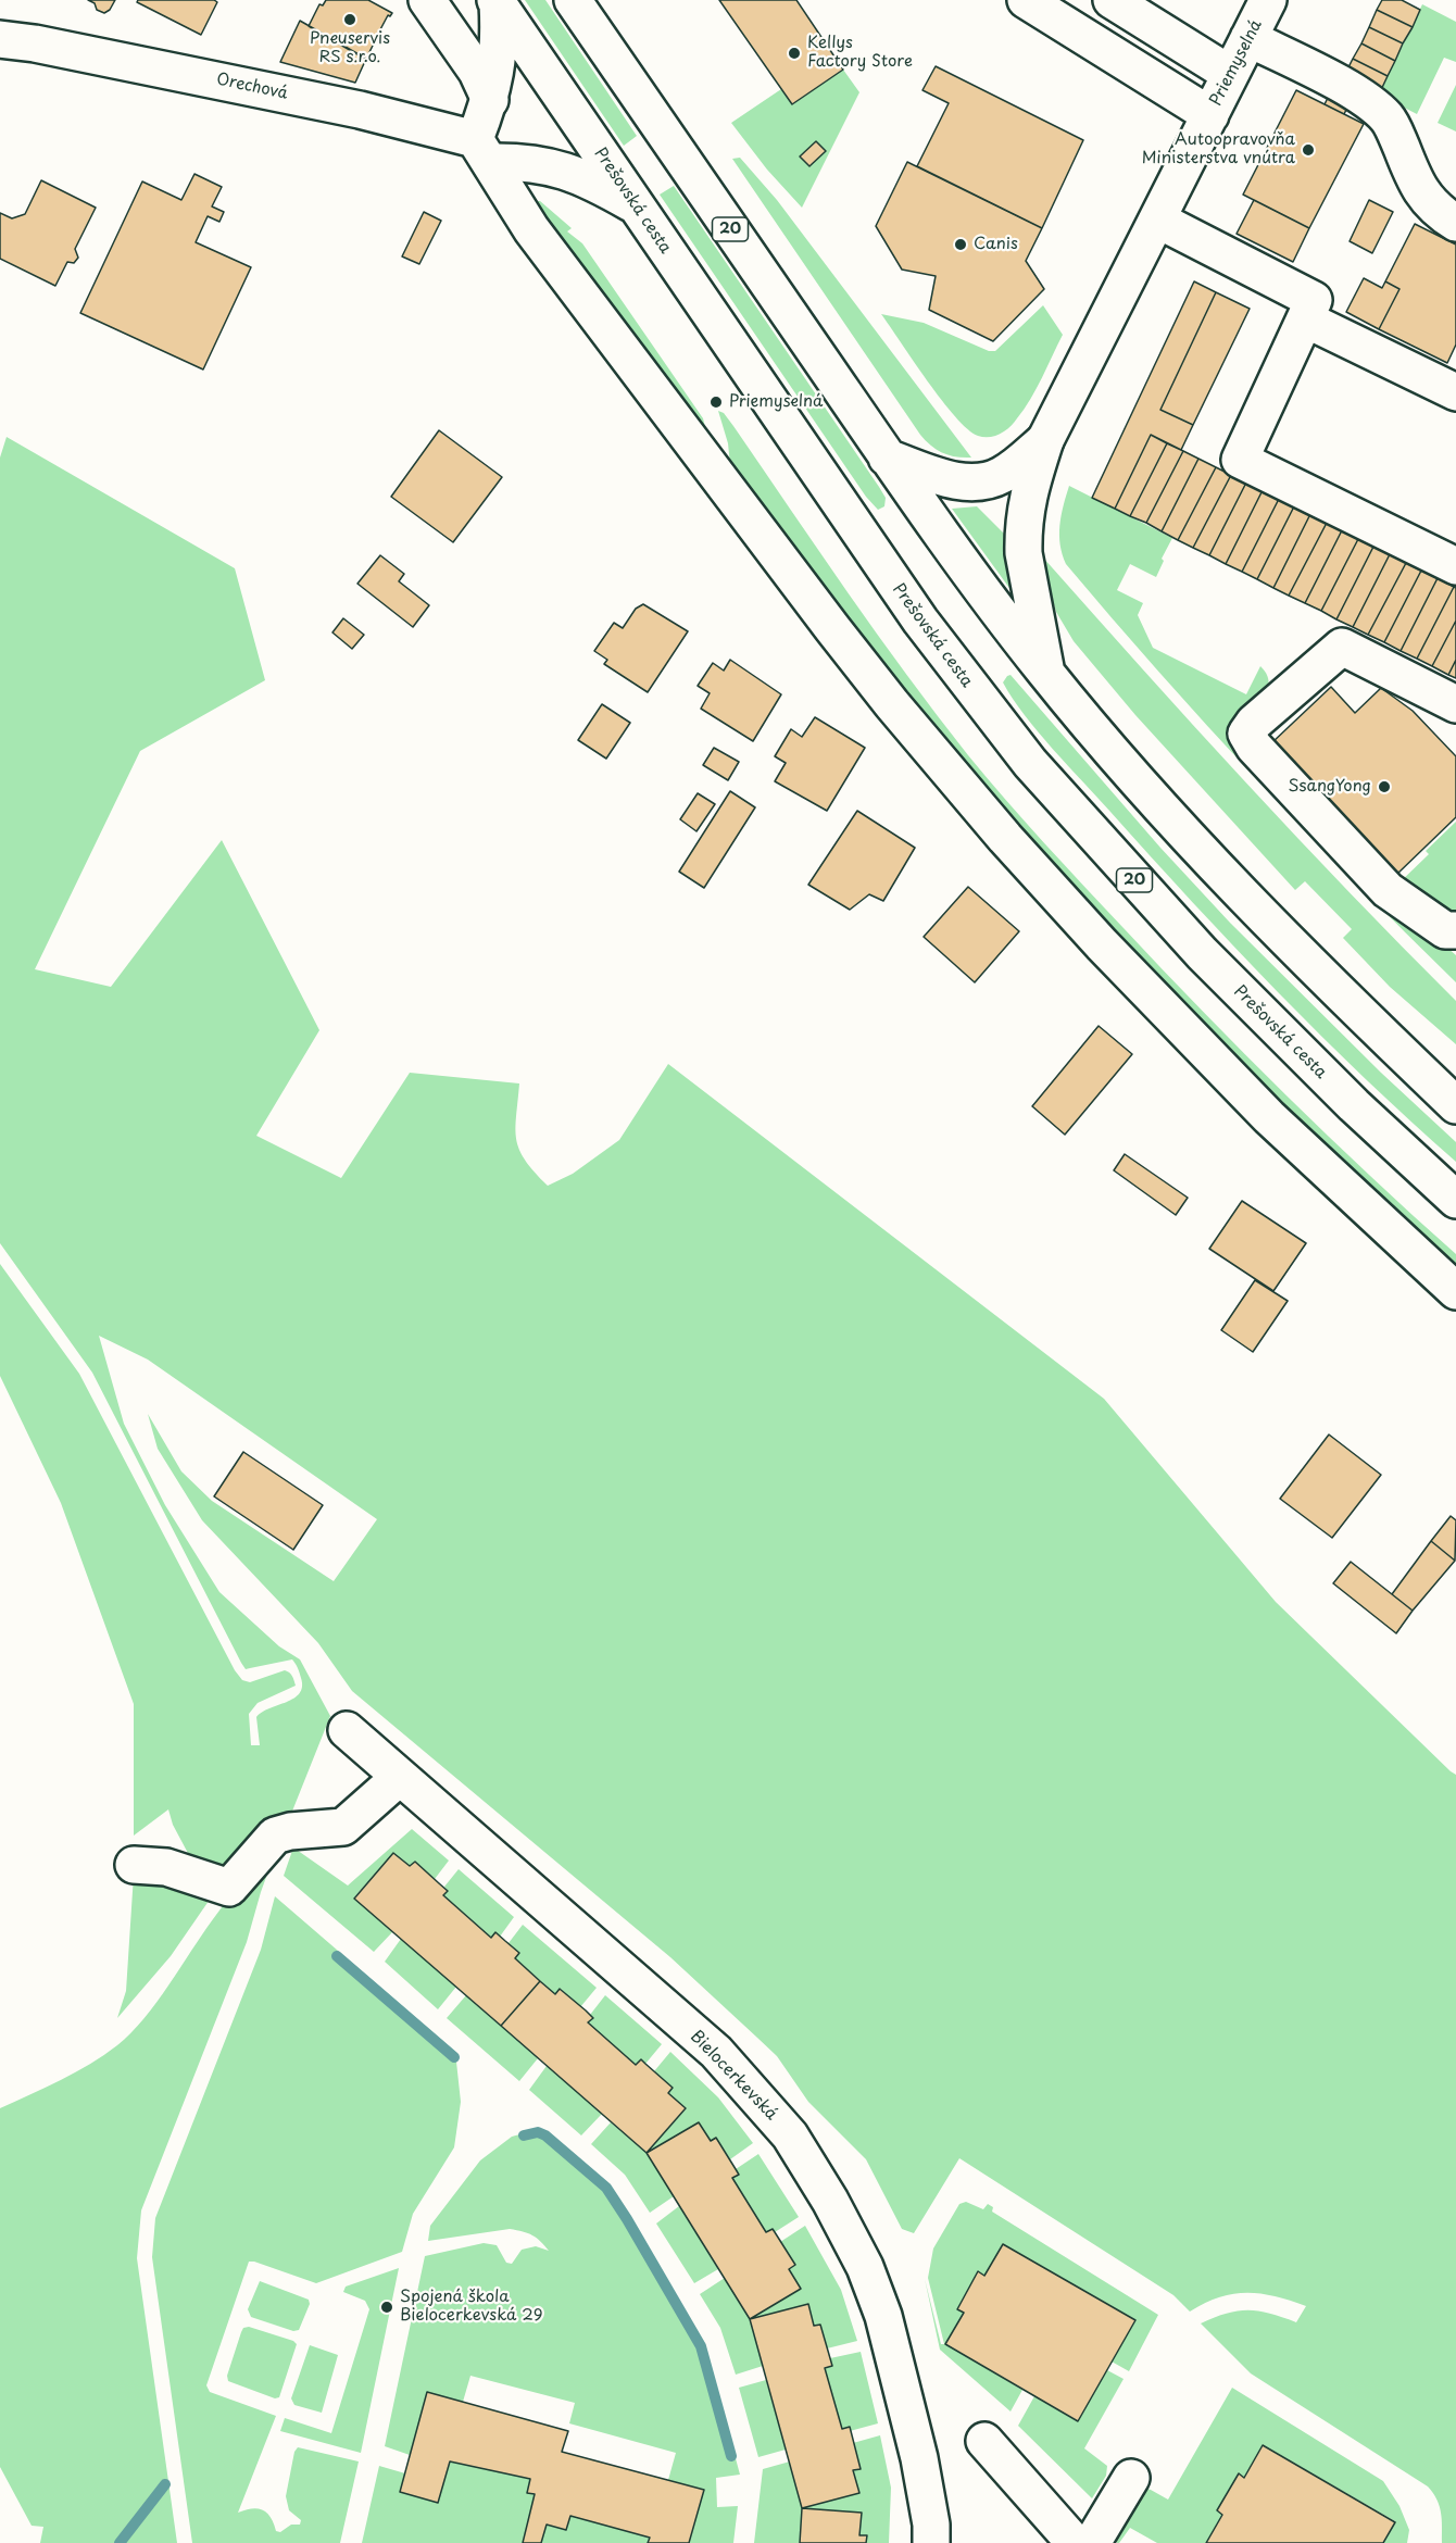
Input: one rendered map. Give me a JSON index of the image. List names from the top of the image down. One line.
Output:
{"streets":{"main road":["Priemyselná","Orechová","Prešovská cesta","20","Bielocerkevská"]},"crossings":[["Priemyselná","20"],["Orechová","Prešovská cesta"]],"places":["Pneuservis RS s.r.o.","Kellys Factory Store","Autoopravovňa Ministerstva vnútra","Canis","Priemyselná","SsangYong","Spojená škola Bielocerkevská 29"]}
